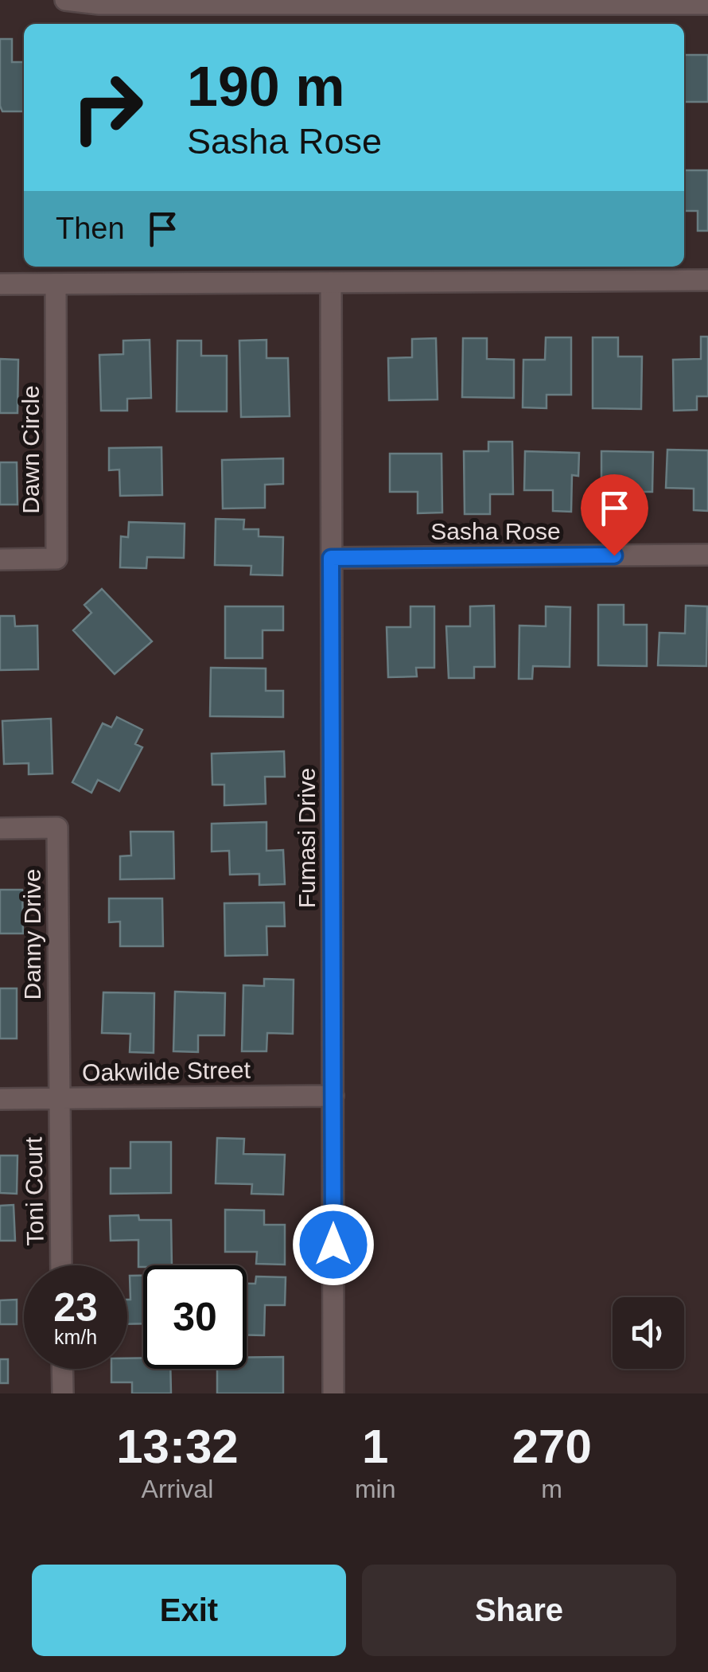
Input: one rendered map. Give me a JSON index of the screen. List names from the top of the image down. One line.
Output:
{"streets":{"street":["Dawn Circle","Sasha Rose","Fumasi Drive","Danny Drive","Oakwilde Street","Toni Court"]},"crossings":[["Sasha Rose","Fumasi Drive"],["Fumasi Drive","Oakwilde Street"],["Danny Drive","Oakwilde Street"],["Danny Drive","Toni Court"],["Oakwilde Street","Toni Court"]],"page":{"turn":["190 m","Sasha Rose"],"then":"Then","speed":"23 km/h","limit":"30","eta":["13:32","Arrival","1","min","270","m"],"buttons":["Exit","Share"]}}
